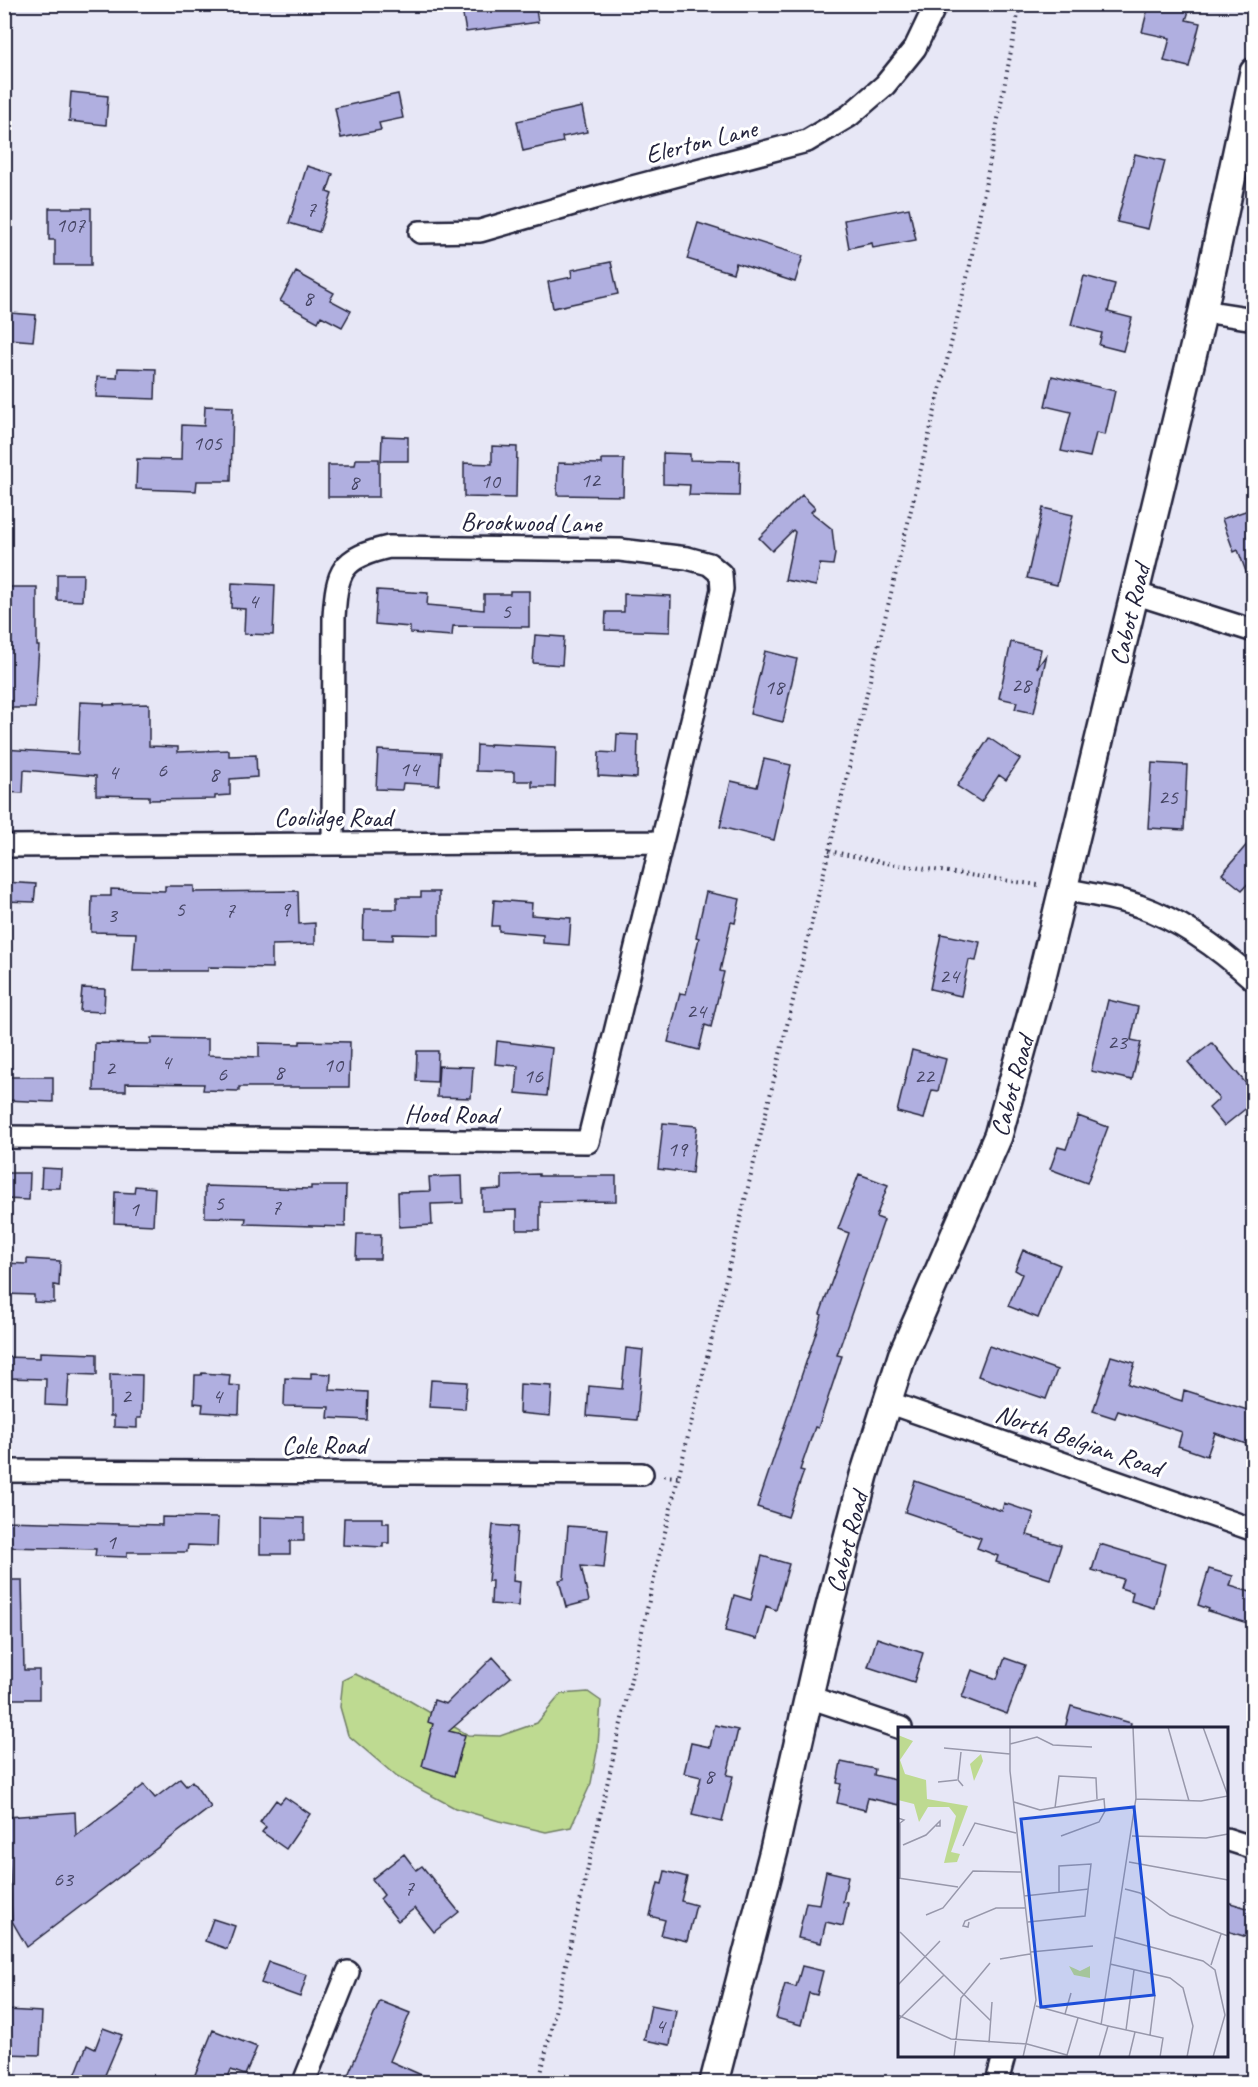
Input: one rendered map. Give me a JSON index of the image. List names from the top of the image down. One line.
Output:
{"streets":{"street":["Elerton Lane","Brookwood Lane","Cabot Road","Coolidge Road","Hood Road","North Belgian Road","Cole Road"]},"crossings":[["Brookwood Lane","Coolidge Road"],["Brookwood Lane","Hood Road"],["Cabot Road","North Belgian Road"],["Coolidge Road","Hood Road"]],"house_numbers":["7","107","8","105","12","10","8","4","5","28","18","14","6","4","8","25","5","9","7","3","24","24","23","4","10","2","8","6","16","22","19","5","7","1","2","4","1","8","63","7","4"]}
